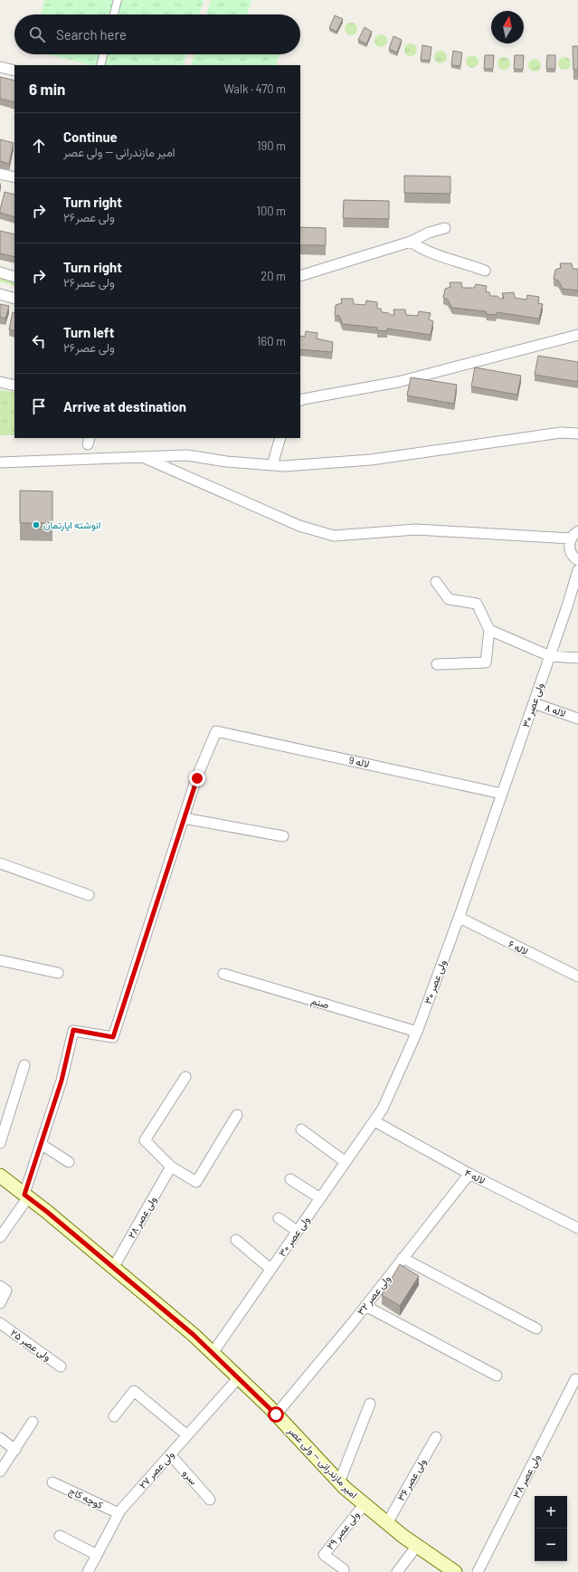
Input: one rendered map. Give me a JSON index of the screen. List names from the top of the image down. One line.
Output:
{"streets":{"main road":["امیر مازندرانی -- ولی عصر"],"street":["ولی عصر ۳۰","لاله ۸","لاله 9","لاله ۶","صنم","لاله ۴","ولی عصر ۲۸","ولی عصر ۳۲","ولی عصر ۲۵","ولی عصر ۲۷","ولی عصر ۳۸","سرو","ولی عصر ۳۶","کوچه کاج","ولی عصر ۲۹"]},"crossings":[["ولی عصر ۳۰","لاله ۸"],["ولی عصر ۳۰","لاله 9"],["ولی عصر ۳۰","لاله ۶"],["ولی عصر ۳۰","صنم"],["ولی عصر ۳۰","لاله ۴"],["ولی عصر ۳۰","امیر مازندرانی -- ولی عصر"],["لاله ۴","ولی عصر ۳۲"],["ولی عصر ۲۸","امیر مازندرانی -- ولی عصر"],["ولی عصر ۳۲","امیر مازندرانی -- ولی عصر"],["امیر مازندرانی -- ولی عصر","ولی عصر ۲۷"],["امیر مازندرانی -- ولی عصر","ولی عصر ۳۶"],["امیر مازندرانی -- ولی عصر","ولی عصر ۲۹"],["ولی عصر ۲۷","سرو"],["ولی عصر ۲۷","کوچه کاج"]],"places":["انوشته اپارتمان"],"north":"top","page":{"search":"Search here","heading":["6 min","Walk · 470 m"],"list":[["Continue","امیر مازندرانی -- ولی عصر","190 m"],["Turn right","ولی عصر۲۶","100 m"],["Turn right","ولی عصر۲۶","20 m"],["Turn left","ولی عصر۲۶","160 m"],"Arrive at destination"],"map_buttons":["+","−"]}}
